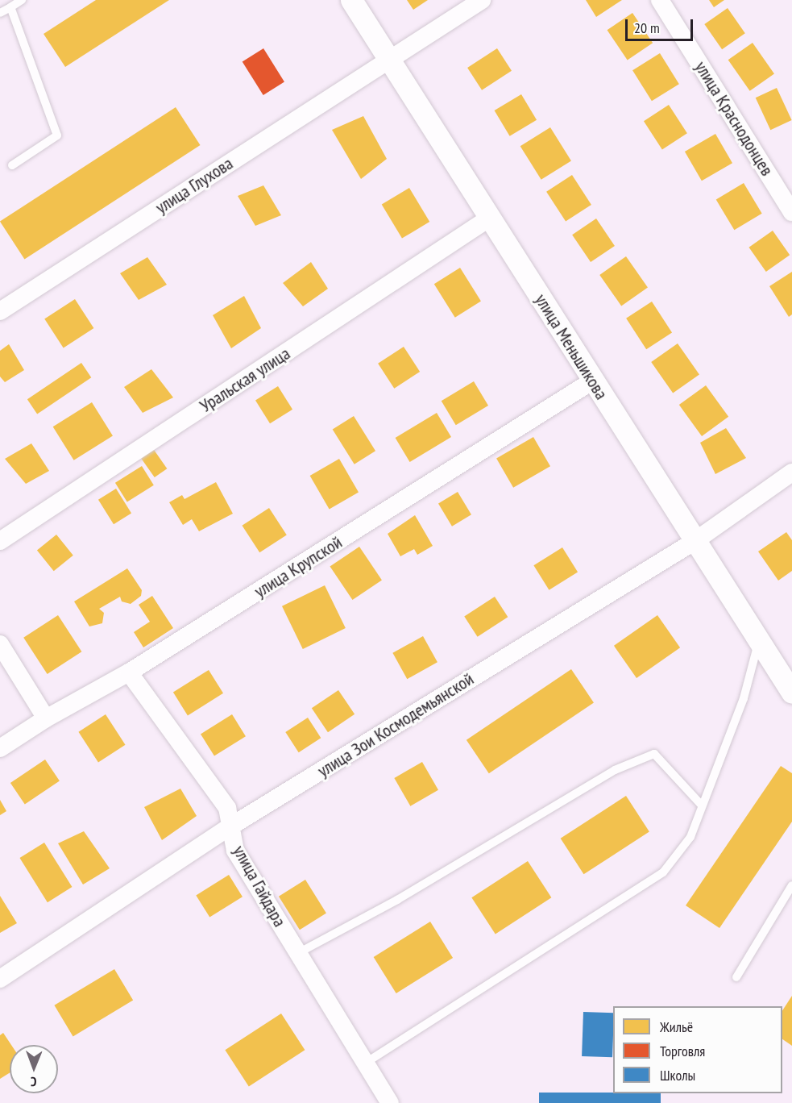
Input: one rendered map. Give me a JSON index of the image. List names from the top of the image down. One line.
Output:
{"streets":{"street":["улица Краснодонцев","улица Глухова","улица Меньшикова","Уральская улица","улица Крупской","улица Зои Космодемьянской","улица Гайдара"]},"crossings":[["улица Глухова","улица Меньшикова"],["улица Меньшикова","Уральская улица"],["улица Меньшикова","улица Крупской"],["улица Меньшикова","улица Зои Космодемьянской"],["улица Крупской","улица Гайдара"],["улица Зои Космодемьянской","улица Гайдара"]],"legend":["Жильё","Торговля","Школы"],"scale_bar":"20 m","north":"bottom"}
